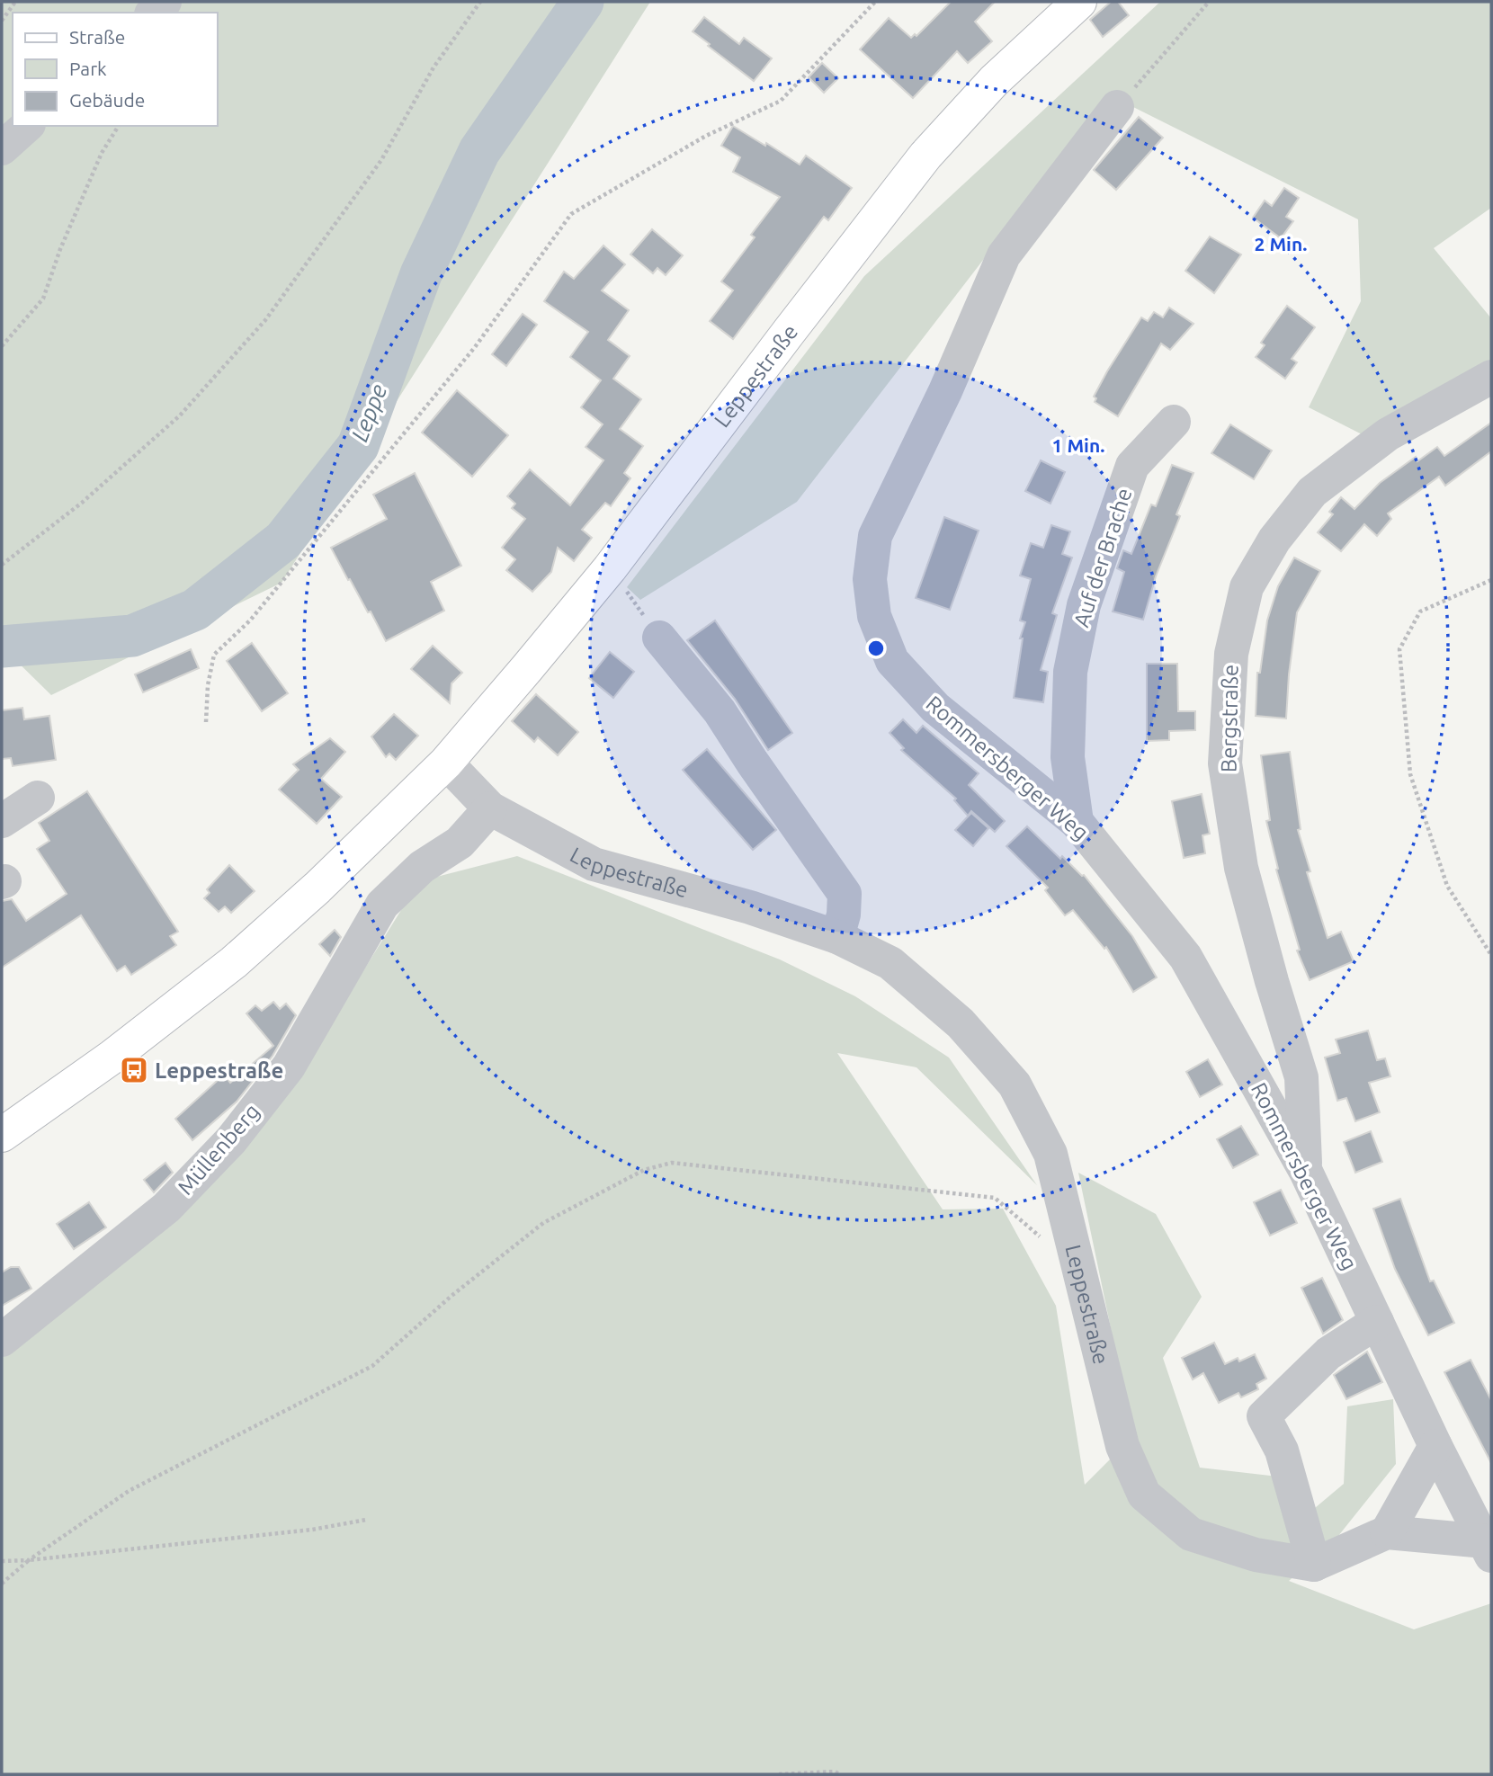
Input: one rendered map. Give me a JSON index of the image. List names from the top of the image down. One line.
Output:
{"streets":{"main road":["Leppestraße"],"street":["Auf der Brache","Bergstraße","Rommersberger Weg","Müllenberg"]},"crossings":[["Leppestraße","Müllenberg"],["Auf der Brache","Rommersberger Weg"],["Bergstraße","Rommersberger Weg"]],"water":["Leppe"],"places":{"bus stop":["Leppestraße"]},"legend":["Straße","Park","Gebäude"],"rings":["2 Min.","1 Min."]}
